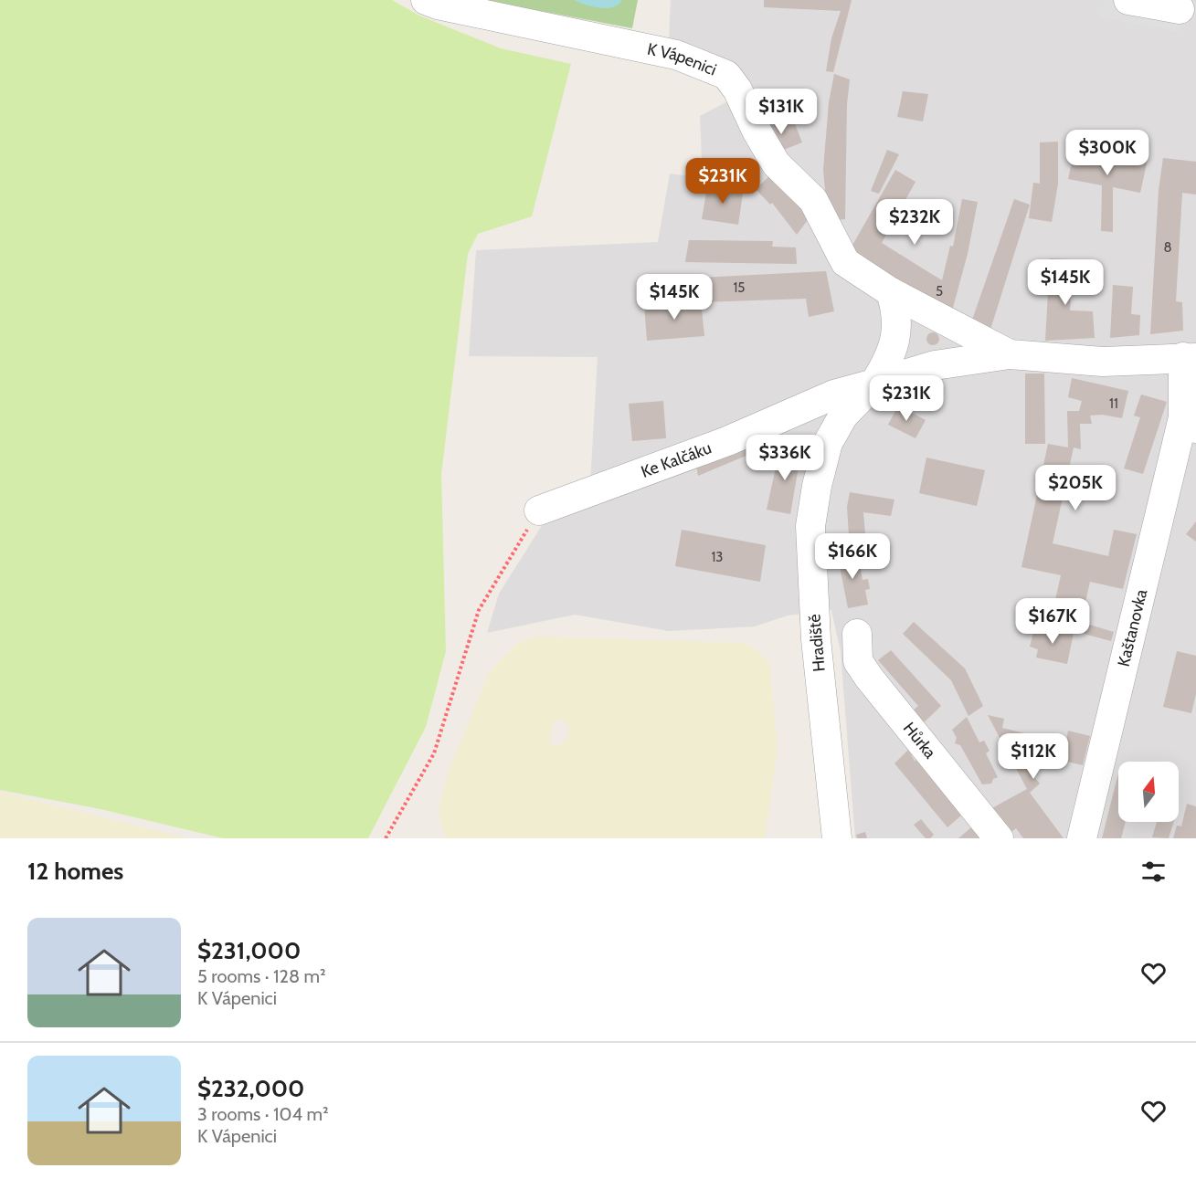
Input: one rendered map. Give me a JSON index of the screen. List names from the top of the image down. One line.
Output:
{"streets":{"street":["K Vápenici","Ke Kalčáku","Kaštanovka","Hradiště","Hůrka"]},"crossings":[["K Vápenici","Hradiště"],["Ke Kalčáku","Hradiště"],["Kaštanovka","Hradiště"]],"house_numbers":["8","15","5","11","13"],"north":"top","page":{"price":["$131K","$300K","$231K","$232K","$145K","$145K","$231K","$336K","$205K","$166K","$167K","$112K"],"heading":"12 homes","list":[{"name":"$231,000","note":"5 rooms · 128 m² · K Vápenici"},{"name":"$232,000","note":"3 rooms · 104 m² · K Vápenici"}]}}
